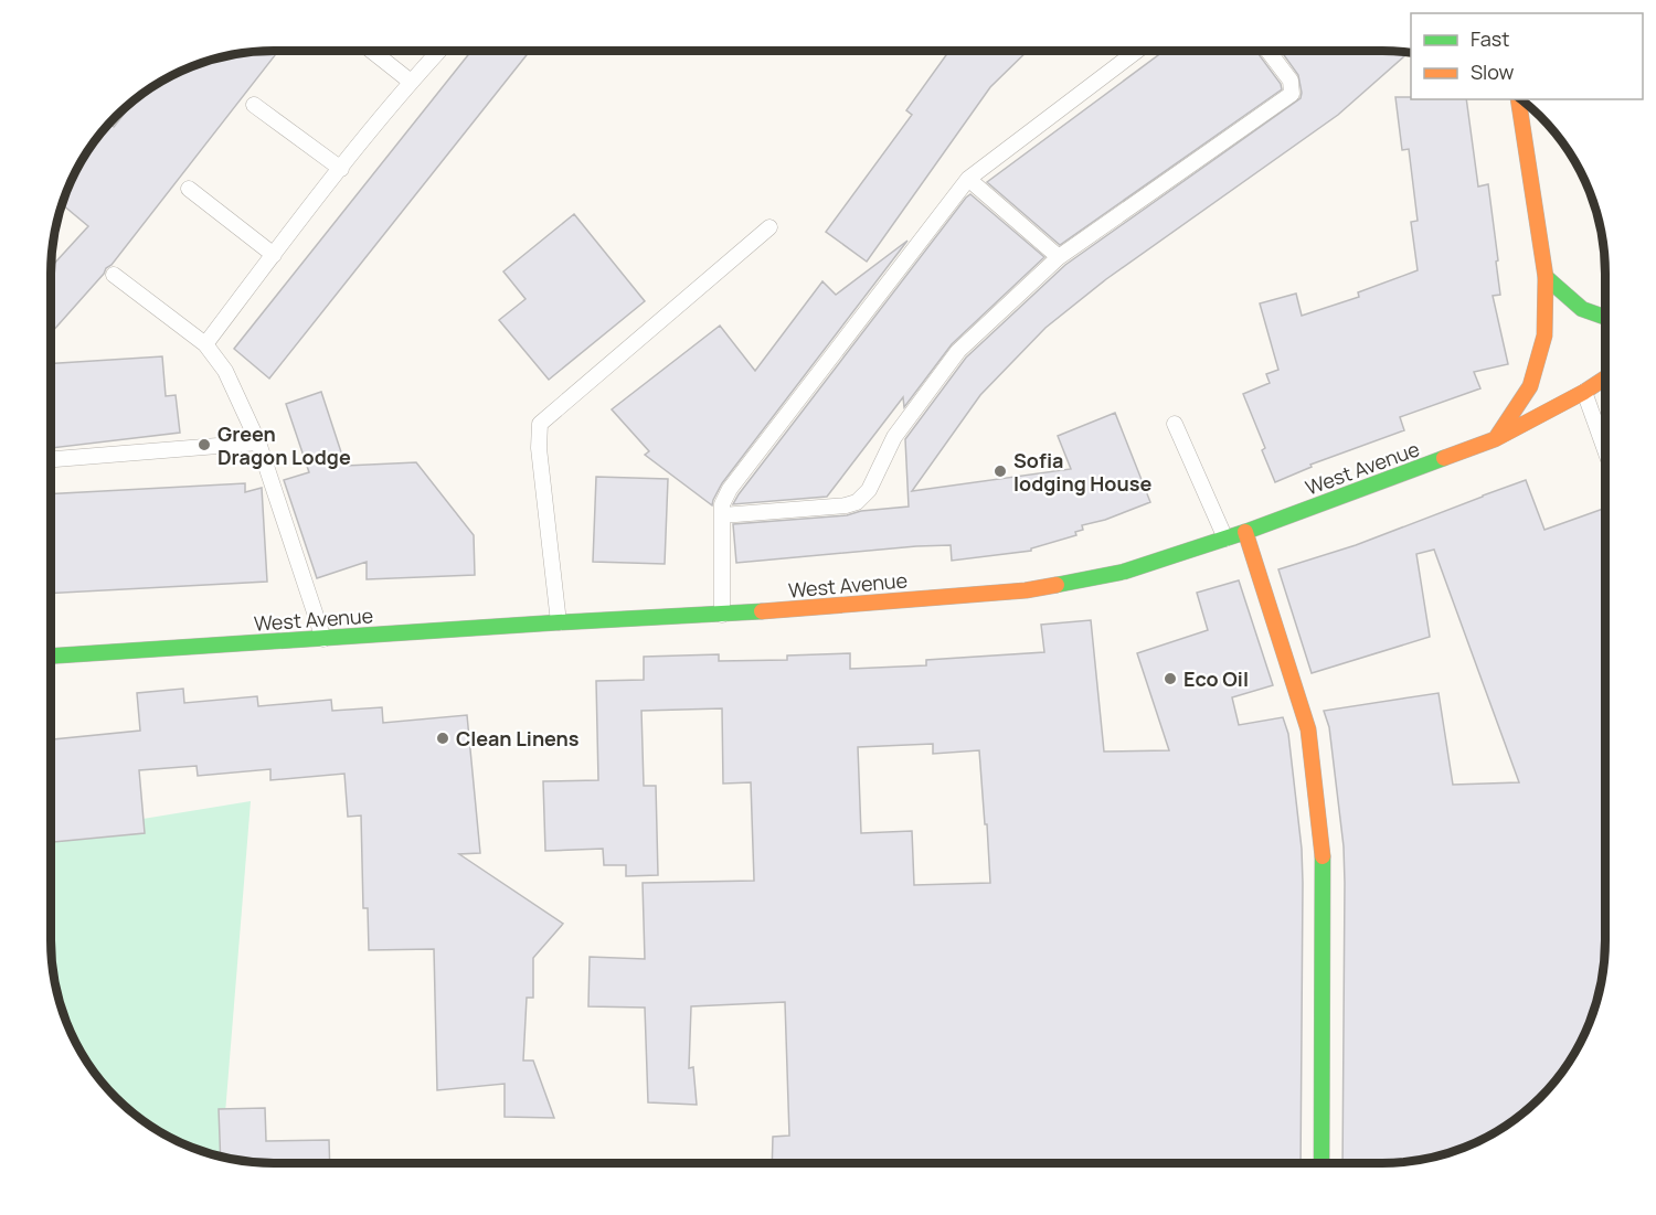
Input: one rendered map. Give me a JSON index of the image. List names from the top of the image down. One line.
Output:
{"streets":{"main road":["West Avenue"]},"places":["Green Dragon Lodge","Sofia lodging House","Eco Oil","Clean Linens"],"legend":["Fast","Slow"]}
